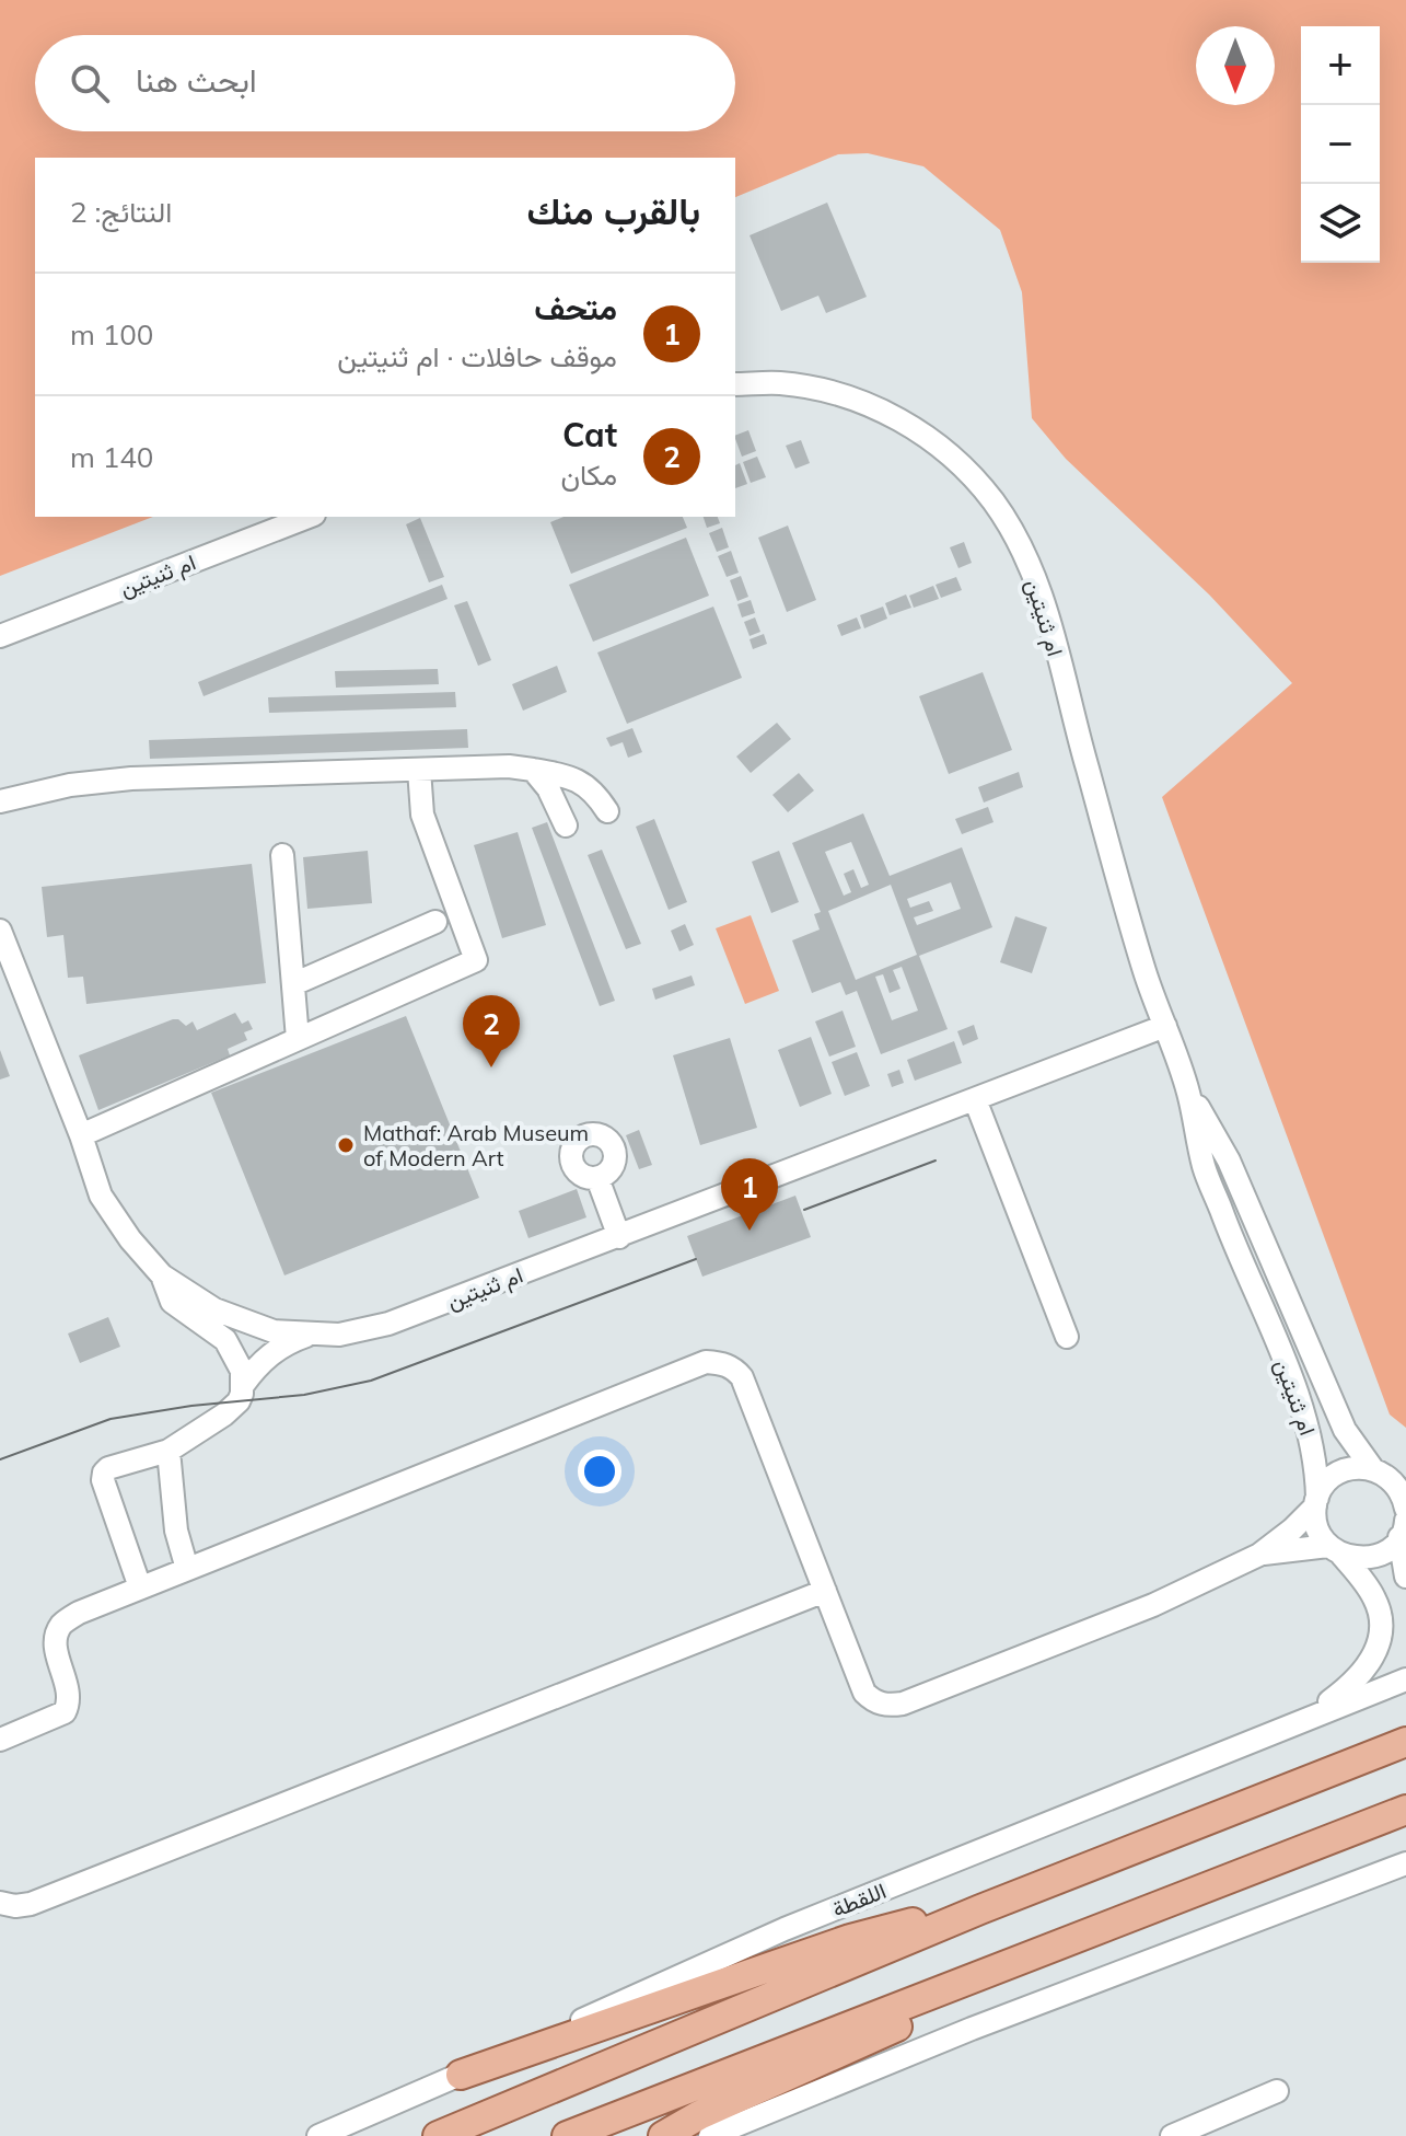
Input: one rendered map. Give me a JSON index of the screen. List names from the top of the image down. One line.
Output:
{"streets":{"street":["ام ثنيتين","اللقطة"]},"places":["Mathaf: Arab Museum of Modern Art"],"north":"bottom","page":{"map_buttons":["+","−"],"search":"ابحث هنا","heading":["بالقرب منك","النتائج: 2"],"list":[{"mark":"1","name":"متحف","note":"موقف حافلات · ام ثنيتين","value":"100 m"},{"mark":"2","name":"Cat","note":"مكان","value":"140 m"}],"pins":["2","1"]}}
